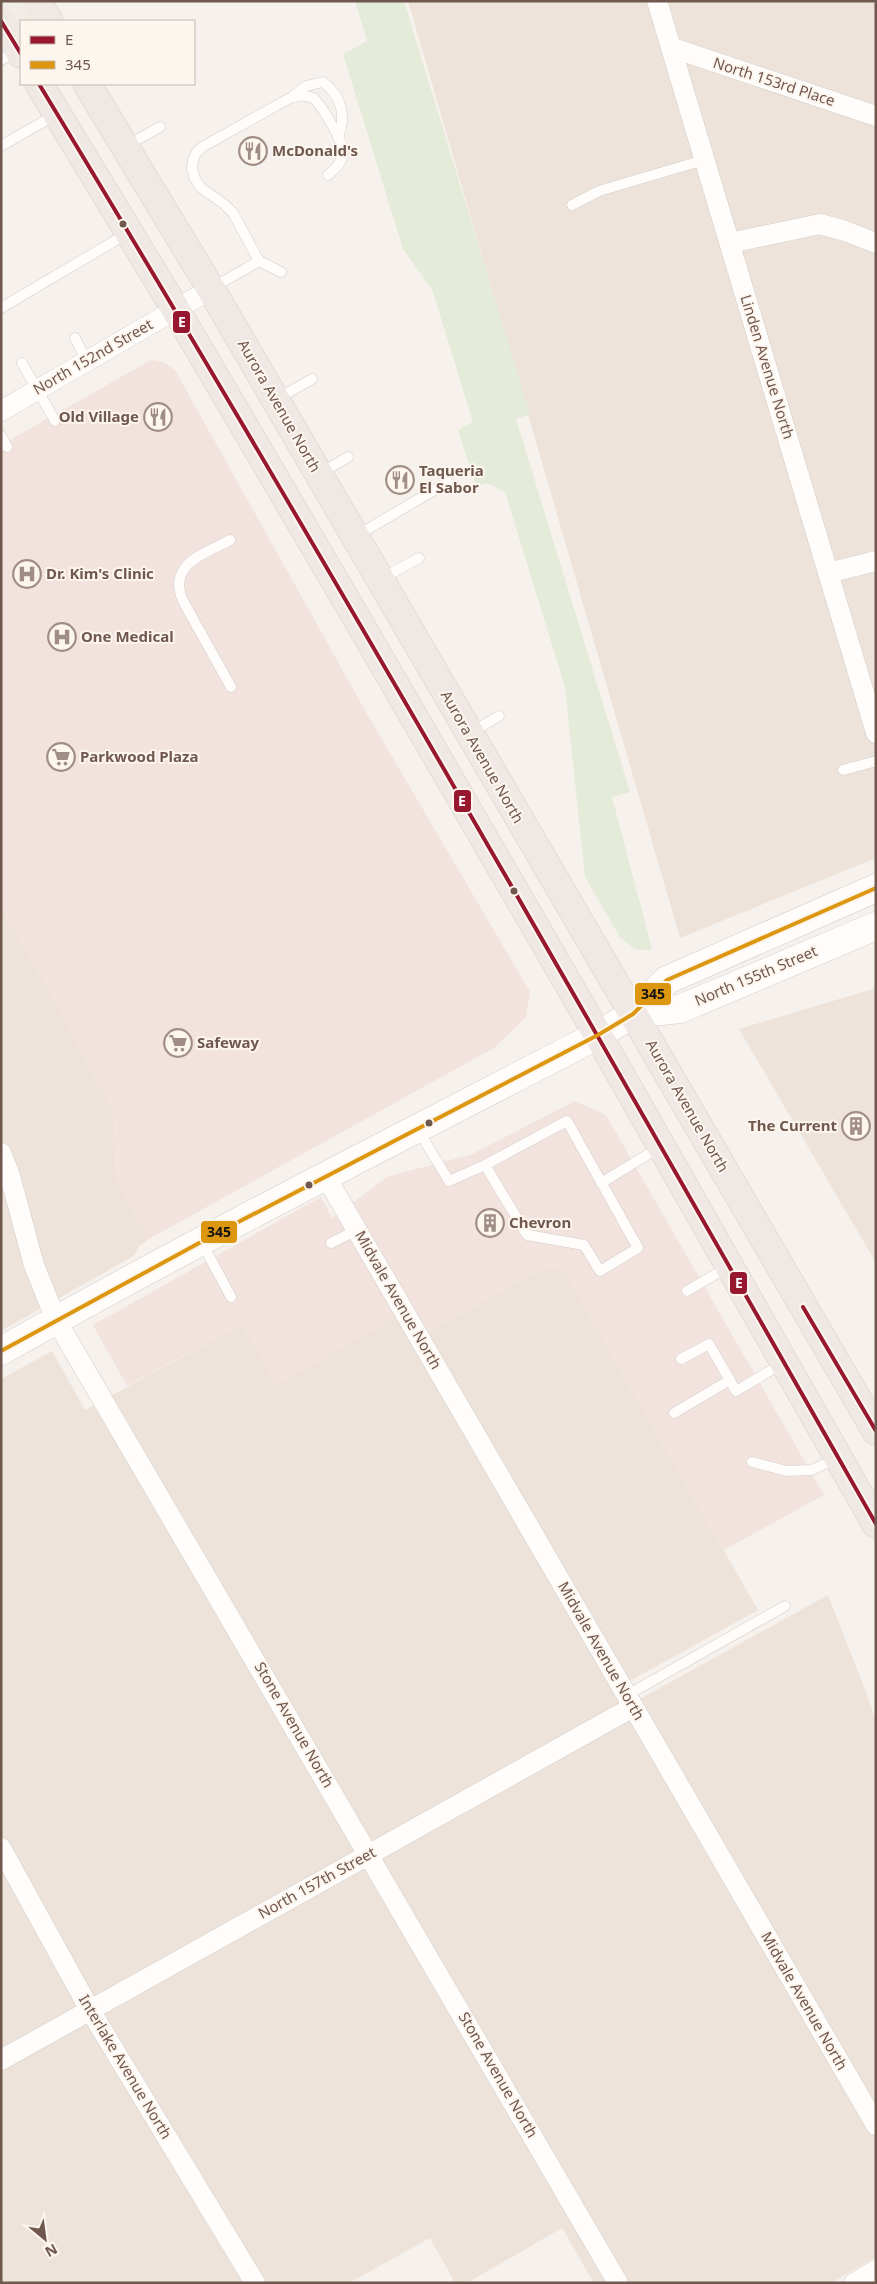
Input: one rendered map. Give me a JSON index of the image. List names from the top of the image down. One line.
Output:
{"streets":{"highway":["Aurora Avenue North"],"street":["North 153rd Place","North 152nd Street","Linden Avenue North","North 155th Street","Midvale Avenue North","Stone Avenue North","North 157th Street","Interlake Avenue North"]},"crossings":[["North 153rd Place","Linden Avenue North"],["North 152nd Street","Aurora Avenue North"],["Aurora Avenue North","North 155th Street"],["North 155th Street","Midvale Avenue North"],["North 155th Street","Stone Avenue North"],["Midvale Avenue North","North 157th Street"],["Stone Avenue North","North 157th Street"],["North 157th Street","Interlake Avenue North"]],"places":{"restaurant":["McDonald's","Old Village","Taqueria El Sabor"],"hospital":["Dr. Kim's Clinic","One Medical"],"supermarket":["Parkwood Plaza","Safeway"],"building":["The Current","Chevron"]},"lines":["transit line E","transit line 345"],"legend":["E","345"],"north":"bottom right"}
